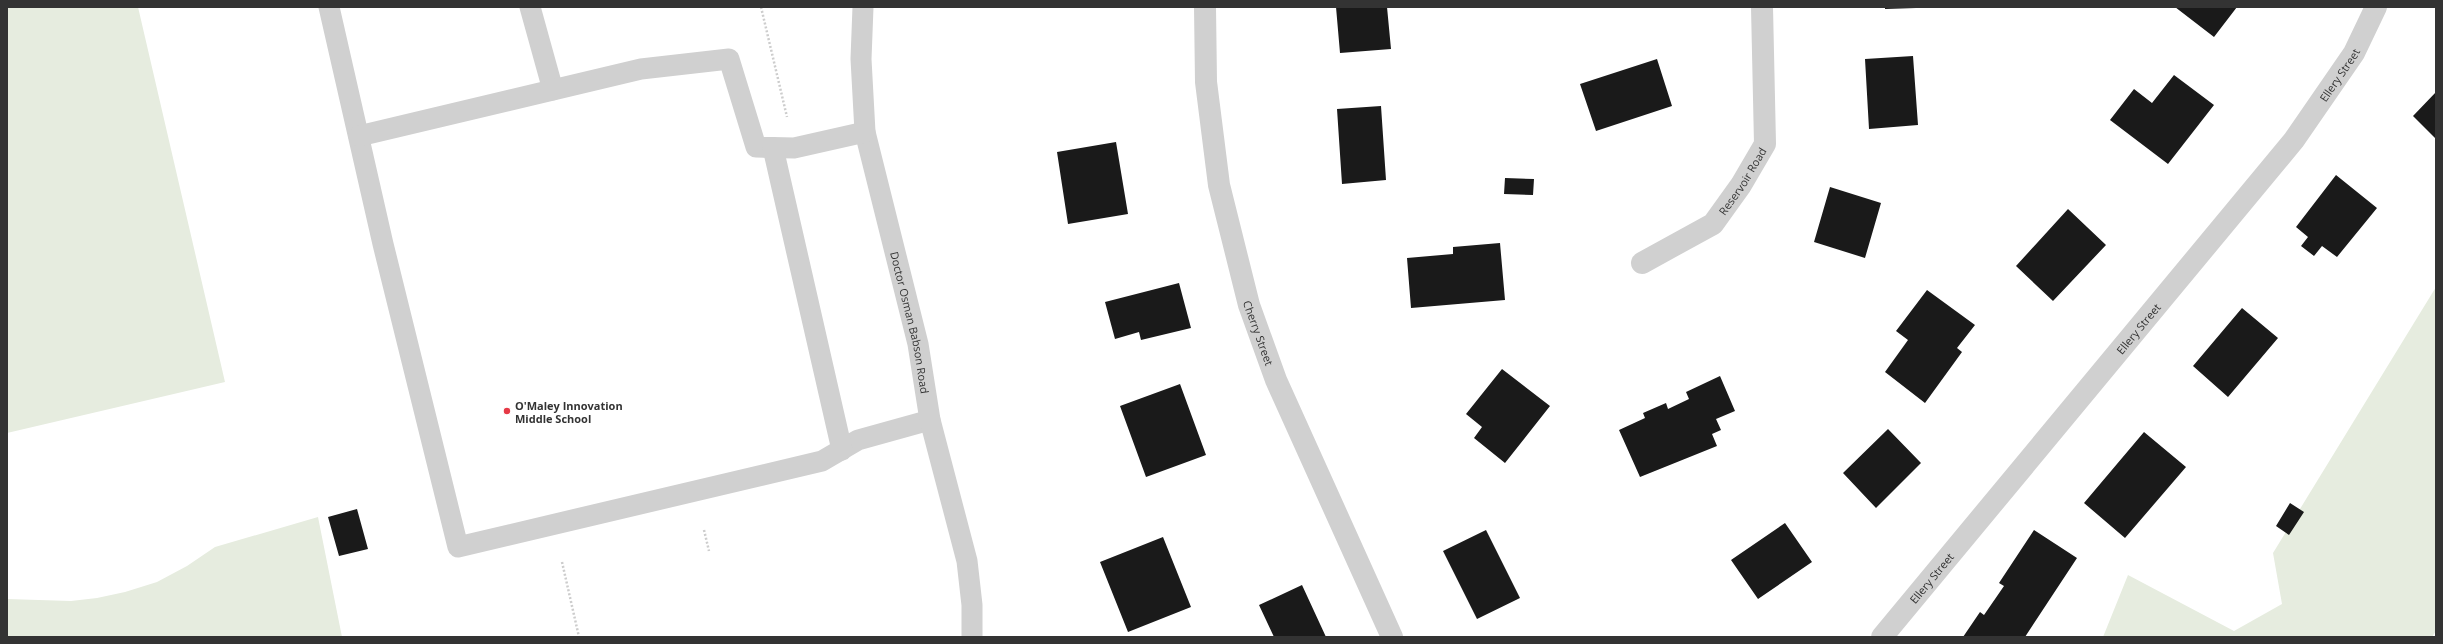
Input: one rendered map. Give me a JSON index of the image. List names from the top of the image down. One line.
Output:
{"streets":{"street":["Ellery Street","Reservoir Road","Cherry Street"],"lane":["Doctor Osman Babson Road"]},"places":["O'Maley Innovation Middle School"]}
